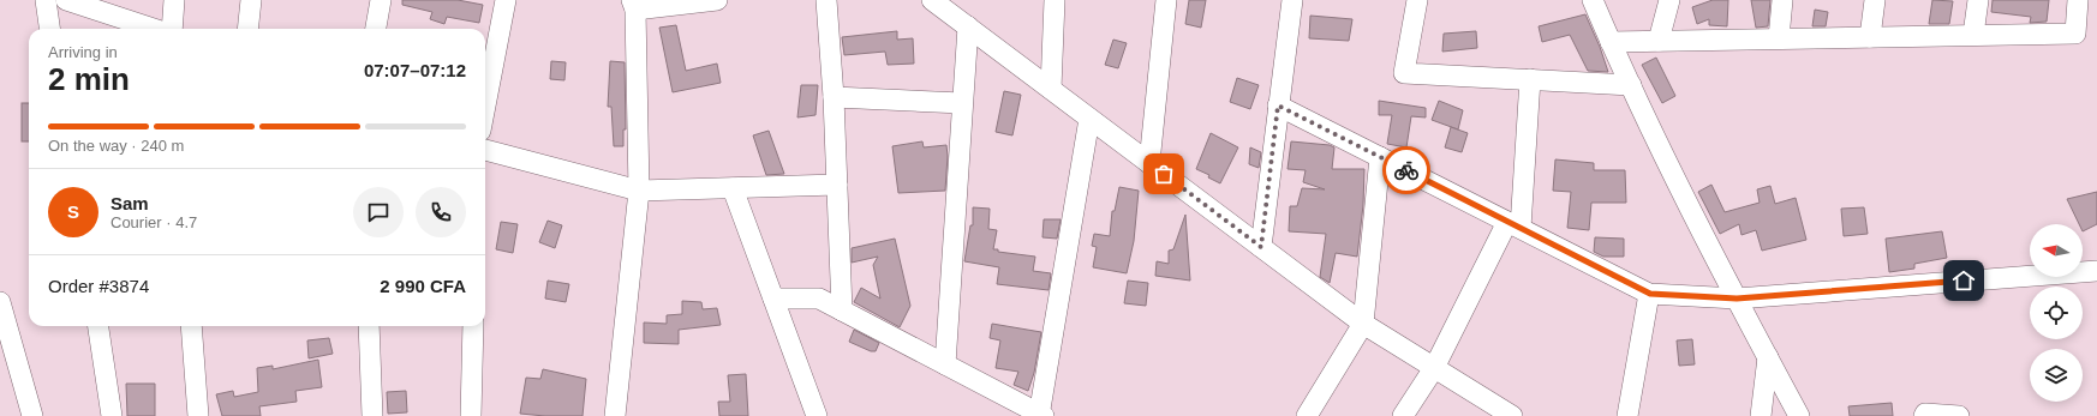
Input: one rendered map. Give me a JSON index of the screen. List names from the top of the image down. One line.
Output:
{"north":"left","page":{"heading":["2 min","Arriving in","07:07–07:12"],"panel":["Sam","Courier · 4.7","Order #3874","2 990 CFA"],"bar":"On the way · 240 m","round":"S"}}
